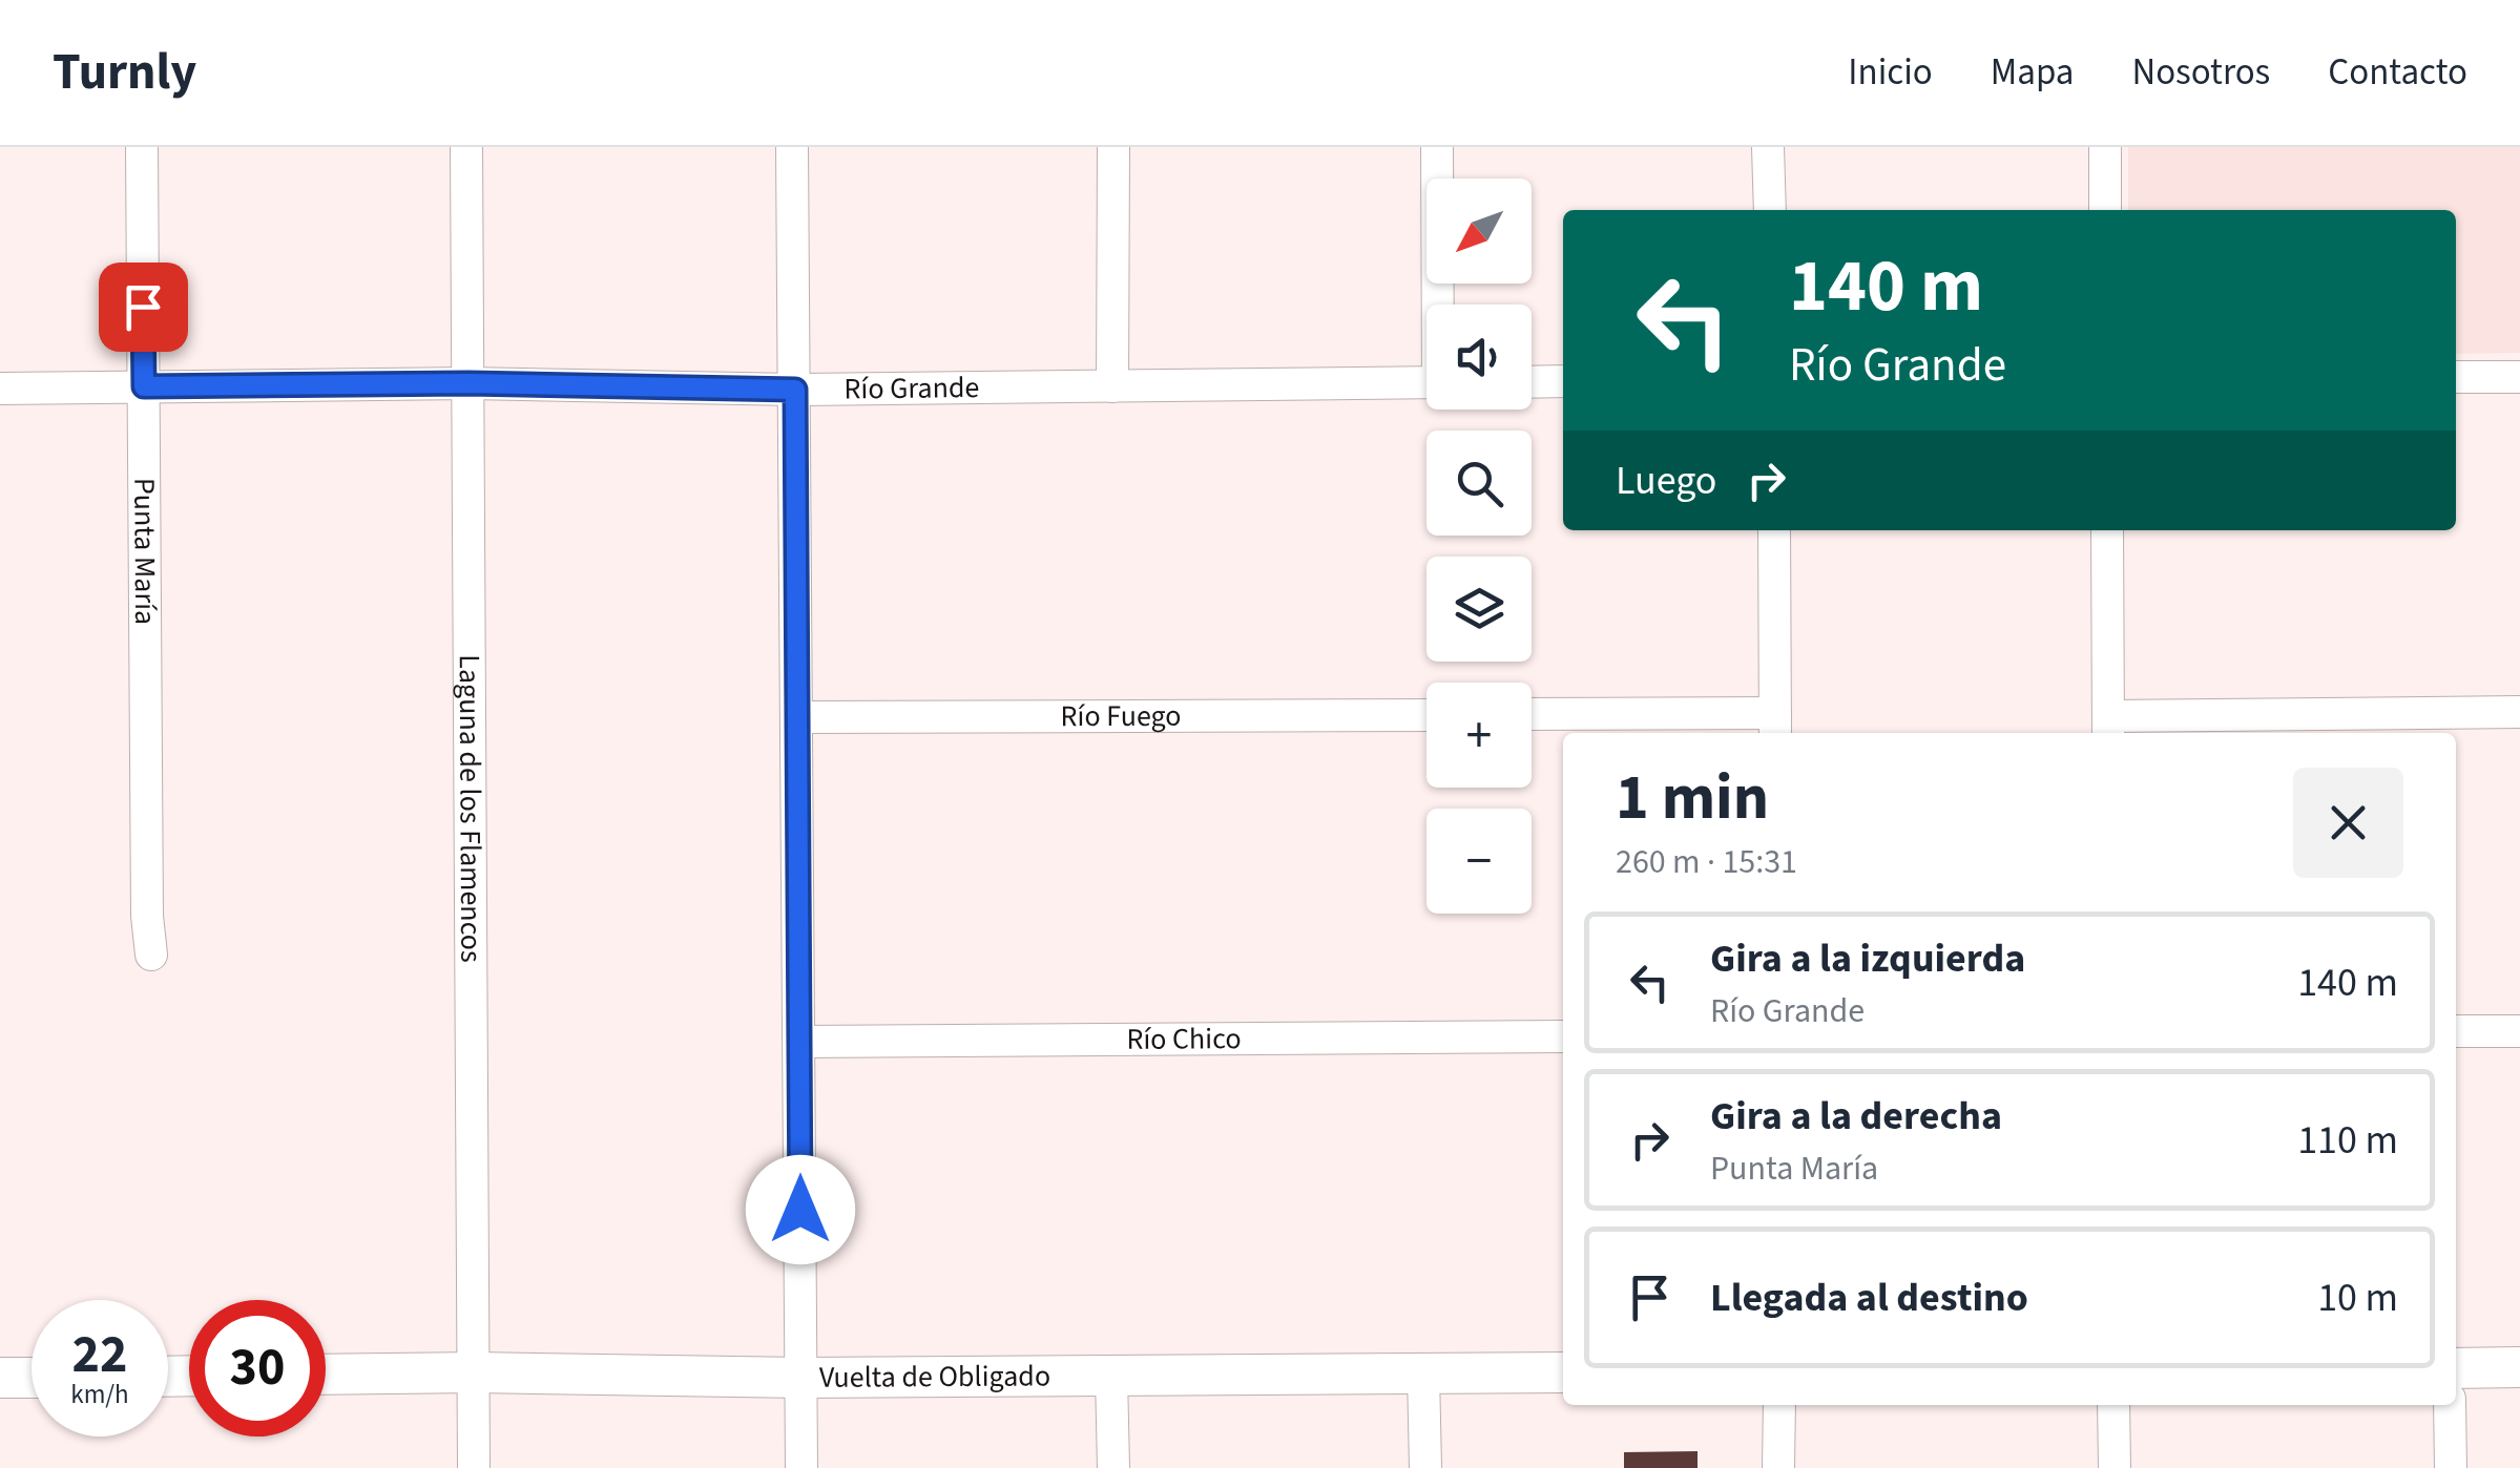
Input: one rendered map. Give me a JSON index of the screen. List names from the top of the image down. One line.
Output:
{"streets":{"street":["Río Grande","Punta María","Río Fuego","Laguna de los Flamencos","Río Chico","Vuelta de Obligado"]},"crossings":[["Río Grande","Punta María"],["Río Grande","Laguna de los Flamencos"],["Laguna de los Flamencos","Vuelta de Obligado"]],"north":"bottom left","page":{"header":"Turnly","nav":["Inicio","Mapa","Nosotros","Contacto"],"map_buttons":["+","−"],"turn":["140 m","Río Grande"],"then":"Luego","heading":["1 min","260 m · 15:31"],"list":[{"name":"Gira a la izquierda","note":"Río Grande","value":"140 m"},{"name":"Gira a la derecha","note":"Punta María","value":"110 m"},{"name":"Llegada al destino","value":"10 m"}],"speed":"22 km/h","limit":"30"}}
